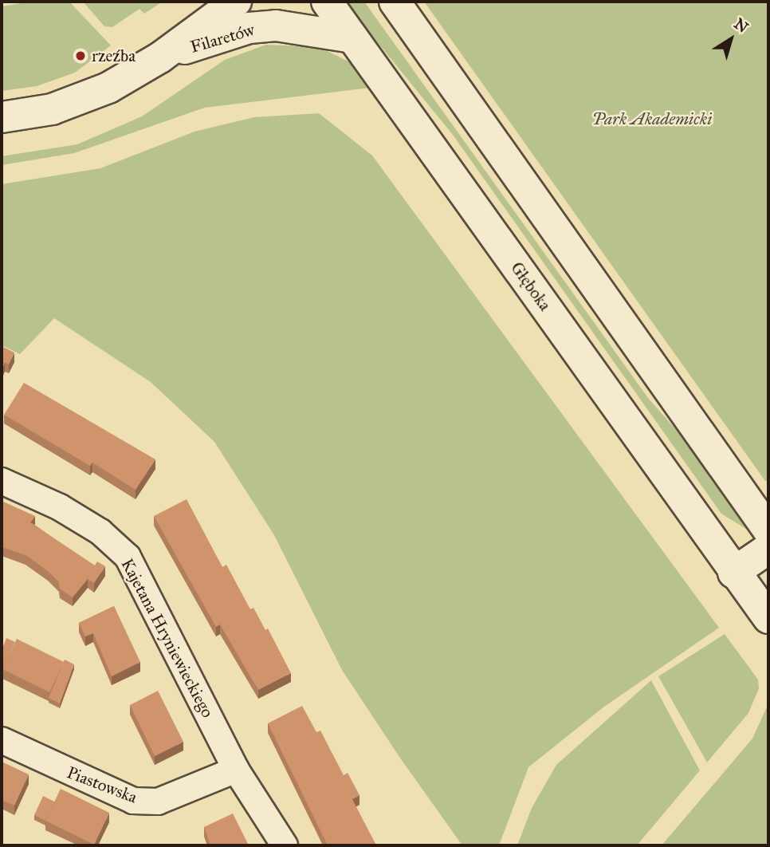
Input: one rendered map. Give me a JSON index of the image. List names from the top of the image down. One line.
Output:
{"streets":{"main road":["Filaretów","Głęboka"],"street":["Kajetana Hryniewieckiego","Piastowska"]},"crossings":[["Filaretów","Głęboka"],["Kajetana Hryniewieckiego","Piastowska"]],"parks":["Park Akademicki"],"places":["rzeźba"],"north":"top right"}
